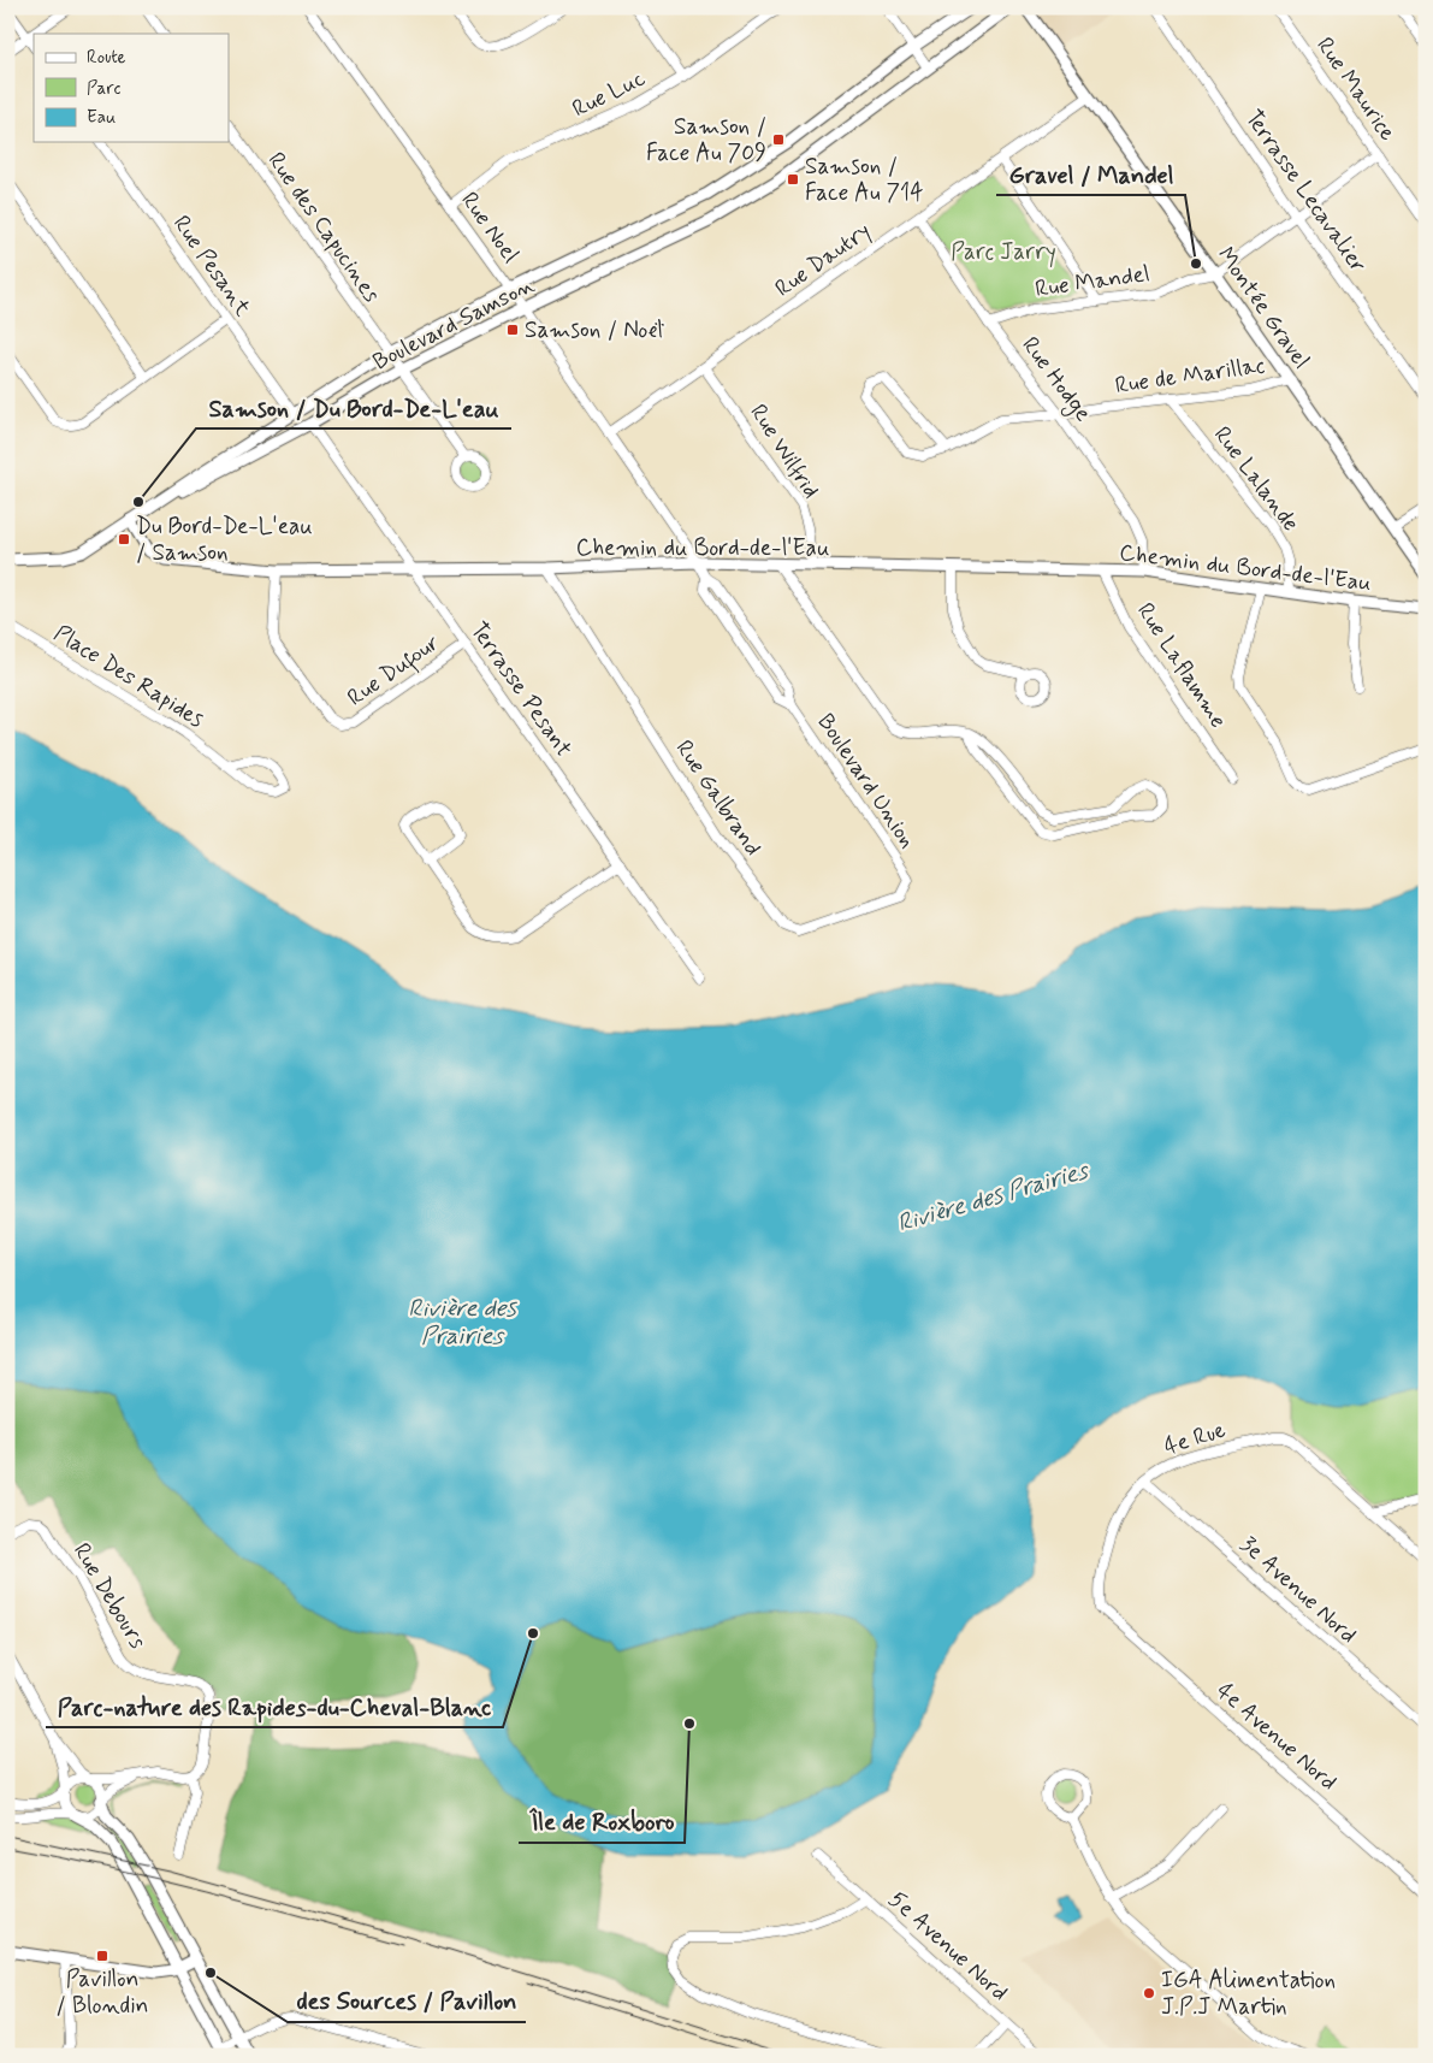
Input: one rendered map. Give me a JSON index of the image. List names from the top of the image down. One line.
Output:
{"streets":{"street":["Rue Maurice","Rue Luc","Terrasse Lecavalier","Rue des Capucines","Rue Noel","Rue Dautry","Rue Pesant","Rue Mandel","Montée Gravel","Boulevard Samson","Rue de Marillac","Rue Hodge","Rue Wilfrid","Rue Lalande","Chemin du Bord-de-l'Eau","Rue Laflamme","Rue Dufour","Place Des Rapides","Terrasse Pesant","Boulevard Union","Rue Galbrand","4e Rue","3e Avenue Nord","Rue Debours","4e Avenue Nord","5e Avenue Nord"]},"crossings":[["Rue Maurice","Rue Mandel"],["Rue Luc","Rue Noel"],["Terrasse Lecavalier","Rue Mandel"],["Rue des Capucines","Boulevard Samson"],["Rue Noel","Rue Dautry"],["Rue Noel","Boulevard Samson"],["Rue Noel","Chemin du Bord-de-l'Eau"],["Rue Noel","Boulevard Union"],["Rue Dautry","Montée Gravel"],["Rue Dautry","Rue Hodge"],["Rue Dautry","Rue Wilfrid"],["Rue Pesant","Boulevard Samson"],["Rue Mandel","Montée Gravel"],["Rue Mandel","Rue Hodge"],["Montée Gravel","Rue de Marillac"],["Boulevard Samson","Chemin du Bord-de-l'Eau"],["Boulevard Samson","Terrasse Pesant"],["Rue de Marillac","Rue Hodge"],["Rue de Marillac","Rue Lalande"],["Rue Hodge","Chemin du Bord-de-l'Eau"],["Rue Wilfrid","Chemin du Bord-de-l'Eau"],["Rue Lalande","Chemin du Bord-de-l'Eau"],["Chemin du Bord-de-l'Eau","Rue Laflamme"],["Chemin du Bord-de-l'Eau","Rue Dufour"],["Chemin du Bord-de-l'Eau","Terrasse Pesant"],["Chemin du Bord-de-l'Eau","Boulevard Union"],["Chemin du Bord-de-l'Eau","Rue Galbrand"],["Rue Dufour","Terrasse Pesant"],["Boulevard Union","Rue Galbrand"],["4e Rue","3e Avenue Nord"],["4e Rue","4e Avenue Nord"]],"water":["Rivière des Prairies"],"parks":["Parc Jarry"],"places":{"transit":["Samson / Face Au 709","Samson / Face Au 714","Samson / Noël","Du Bord-De-L'eau / Samson","Pavillon / Blondin"],"other":["Gravel / Mandel","Samson / Du Bord-De-L'eau","Parc-nature des Rapides-du-Cheval-Blanc","Île de Roxboro","des Sources / Pavillon","IGA Alimentation J.P.J Martin"]},"legend":["Route","Parc","Eau"]}
